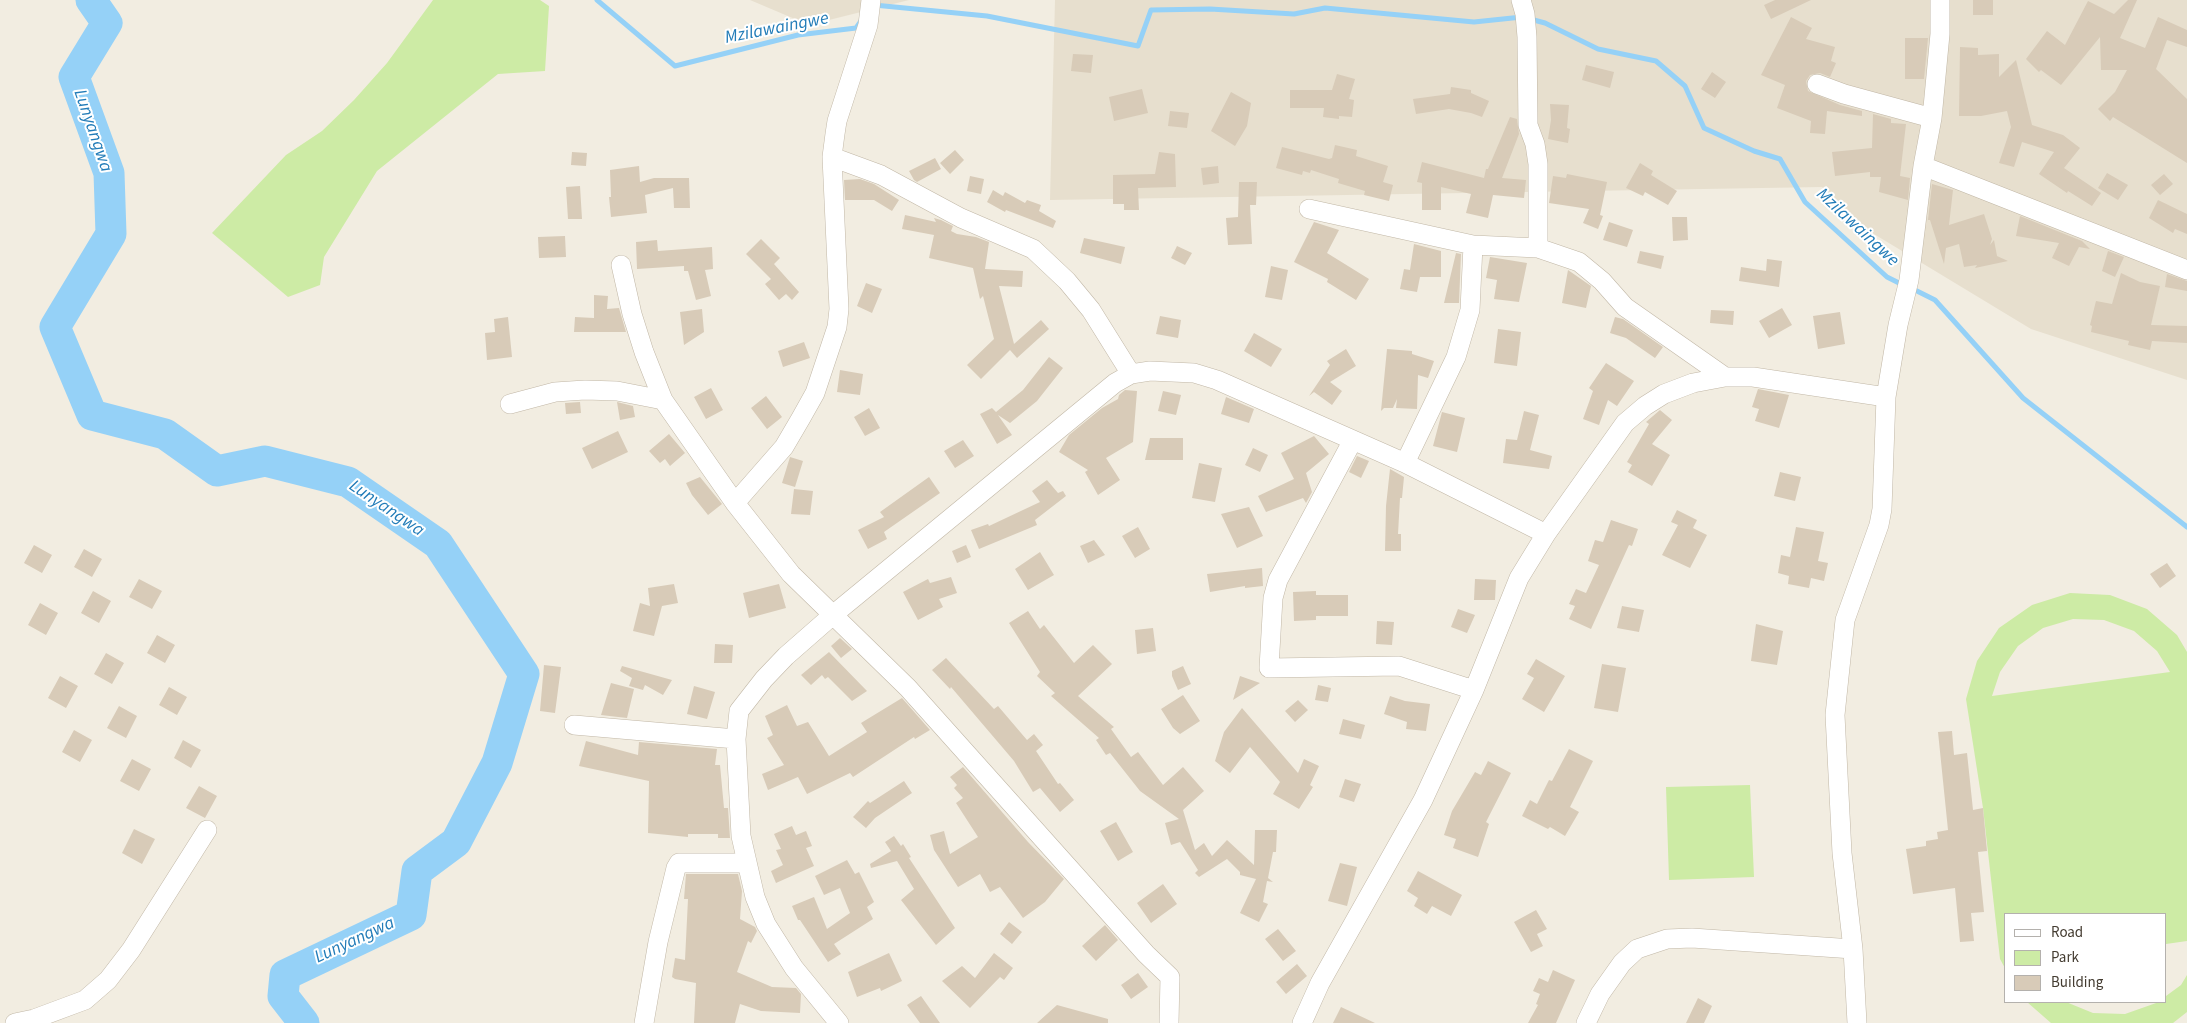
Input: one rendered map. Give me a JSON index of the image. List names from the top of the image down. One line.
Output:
{"water":["Mzilawaingwe","Lunyangwa"],"legend":["Road","Park","Building"]}
